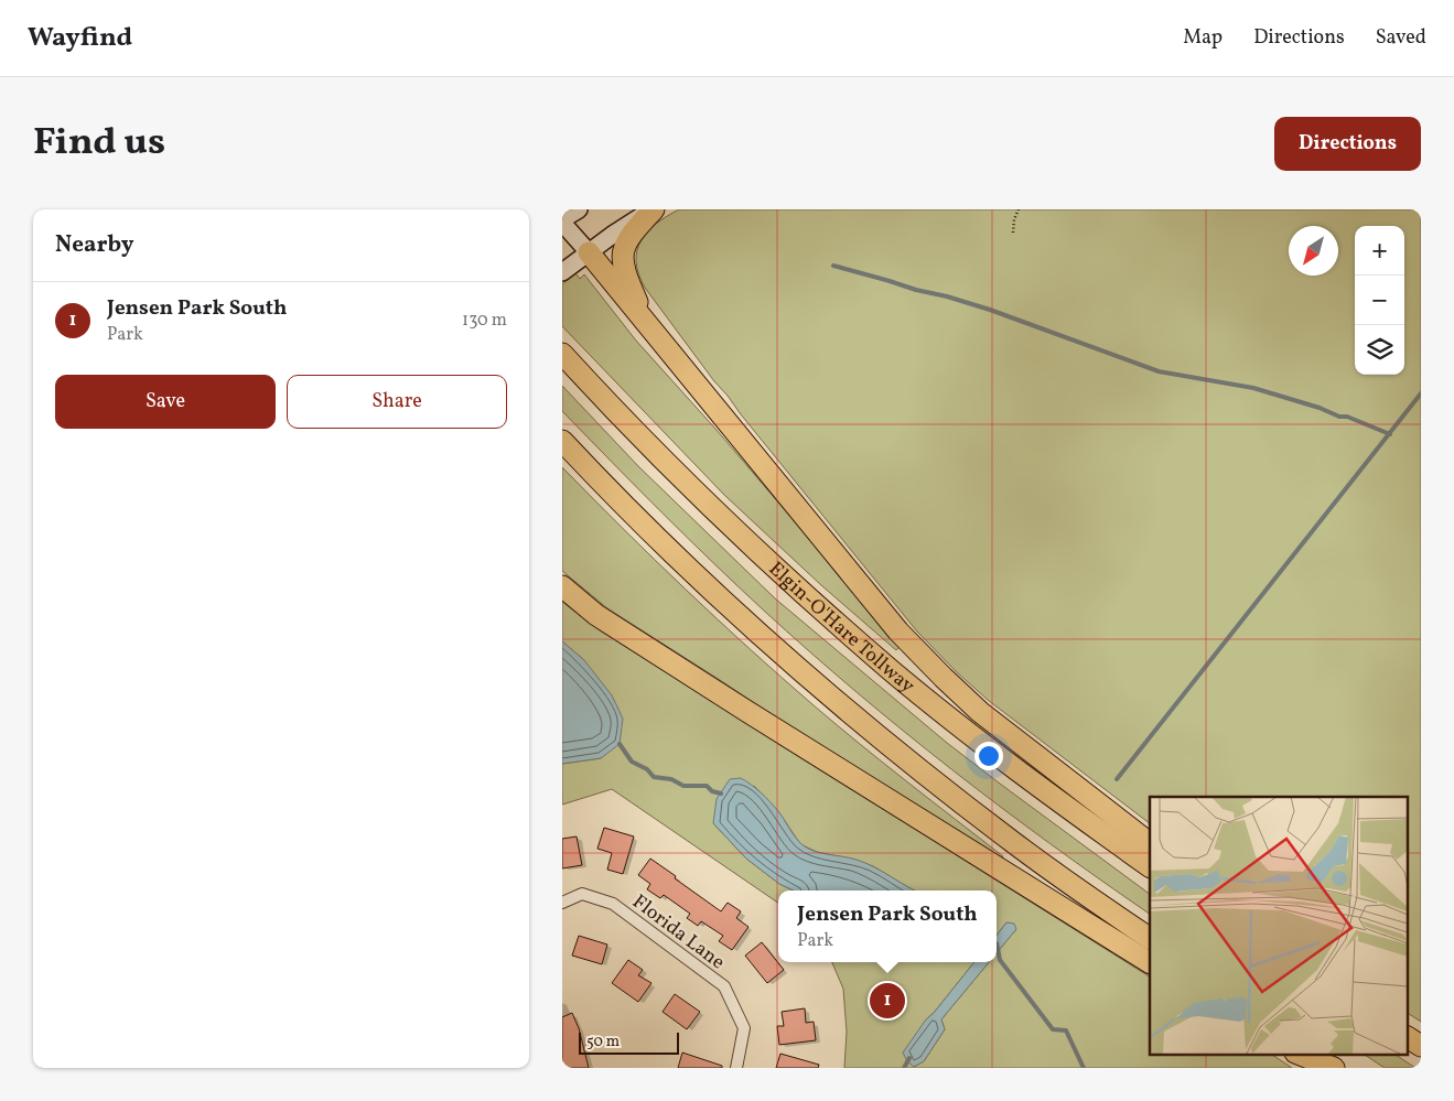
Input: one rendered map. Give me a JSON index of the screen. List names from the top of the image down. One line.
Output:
{"streets":{"highway":["Elgin-O'Hare Tollway"],"street":["Florida Lane"]},"scale_bar":"50 m","north":"bottom left","page":{"header":"Wayfind","nav":["Map","Directions","Saved"],"title":"Find us","buttons":["Directions",["Save","Share"]],"heading":"Nearby","map_buttons":["+","−"],"list":[{"mark":"1","name":"Jensen Park South","note":"Park","value":"130 m"}],"popup":["Jensen Park South","Park"],"pins":"1","scale":"50 m"}}
